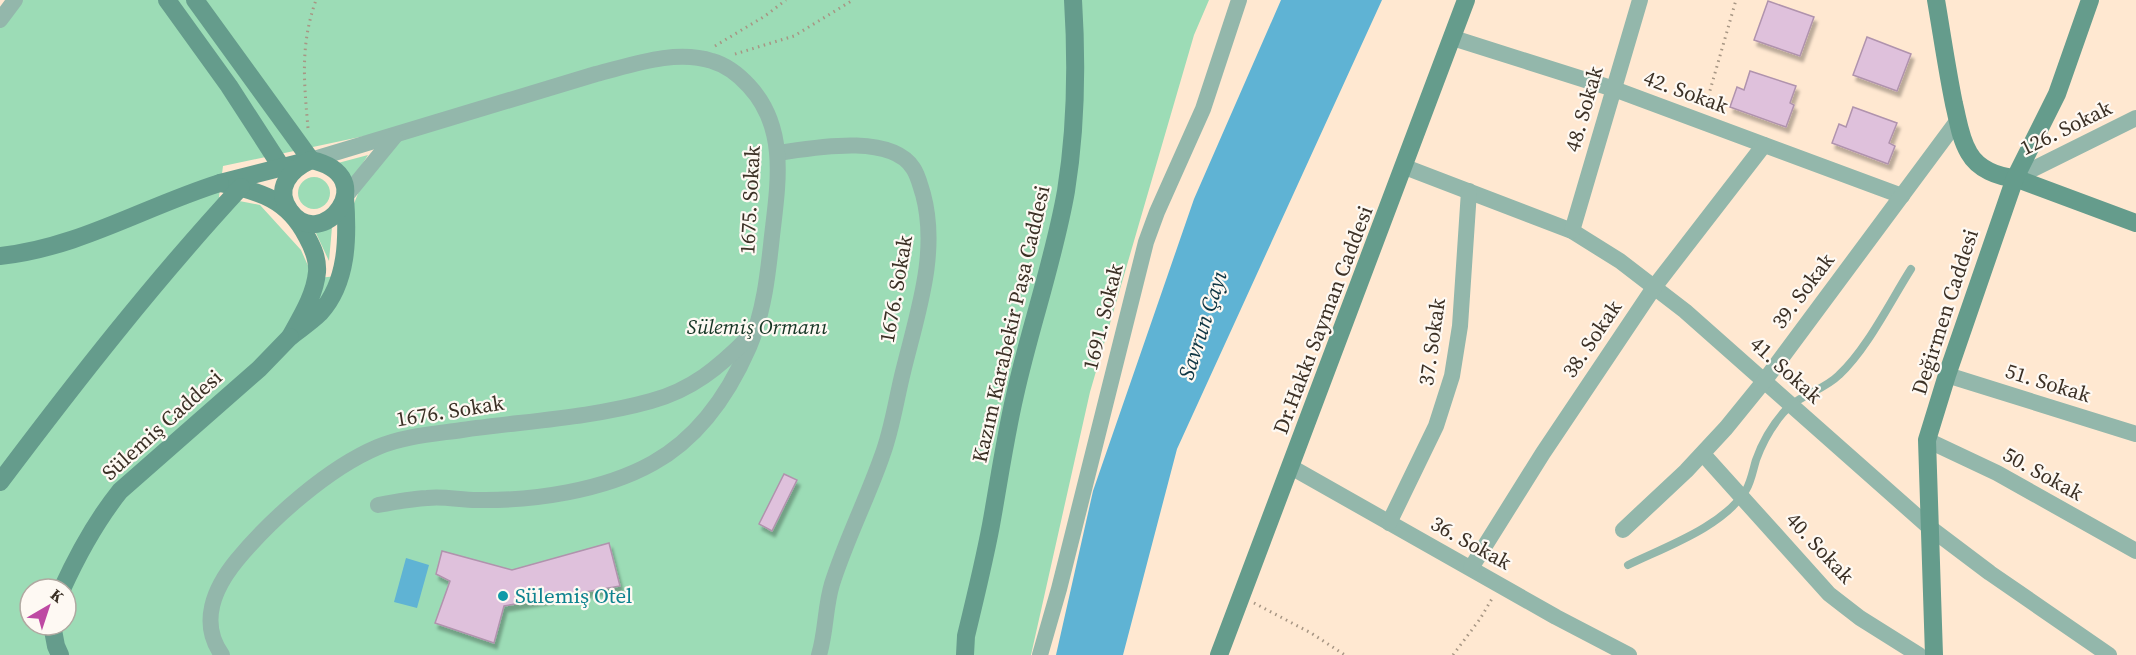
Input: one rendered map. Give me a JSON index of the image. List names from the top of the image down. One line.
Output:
{"streets":{"street":["42. Sokak","48. Sokak","126. Sokak","1675. Sokak","1676. Sokak","39. Sokak","Değirmen Caddesi","1691. Sokak","Dr.Hakkı Sayman Caddesi","Kazım Karabekir Paşa Caddesi","38. Sokak","37. Sokak","41. Sokak","51. Sokak","Sülemiş Caddesi","50. Sokak","36. Sokak","40. Sokak"]},"crossings":[["42. Sokak","48. Sokak"],["42. Sokak","39. Sokak"],["42. Sokak","Dr.Hakkı Sayman Caddesi"],["42. Sokak","38. Sokak"],["48. Sokak","41. Sokak"],["126. Sokak","Değirmen Caddesi"],["1675. Sokak","1676. Sokak"],["39. Sokak","41. Sokak"],["39. Sokak","40. Sokak"],["Değirmen Caddesi","41. Sokak"],["Değirmen Caddesi","51. Sokak"],["Değirmen Caddesi","50. Sokak"],["Dr.Hakkı Sayman Caddesi","41. Sokak"],["Dr.Hakkı Sayman Caddesi","36. Sokak"],["38. Sokak","41. Sokak"],["38. Sokak","36. Sokak"],["37. Sokak","41. Sokak"],["37. Sokak","36. Sokak"]],"water":["Savrun Çayı"],"parks":["Sülemiş Ormanı"],"places":["Sülemiş Otel"],"north":"top right"}
